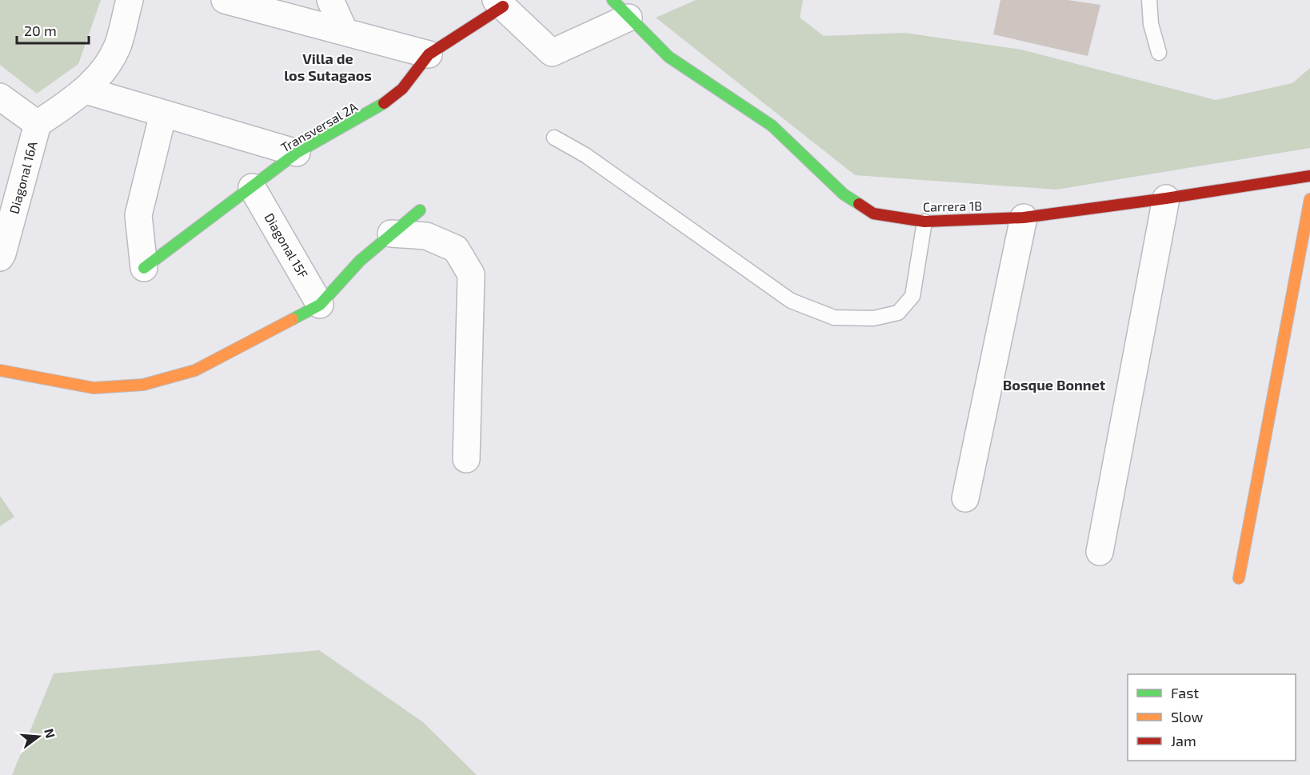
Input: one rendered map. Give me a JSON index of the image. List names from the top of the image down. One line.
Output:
{"streets":{"street":["Transversal 2A","Diagonal 16A","Carrera 1B","Diagonal 15F"]},"crossings":[["Transversal 2A","Diagonal 15F"]],"districts":["Villa de los Sutagaos","Bosque Bonnet"],"legend":["Fast","Slow","Jam"],"scale_bar":"20 m","north":"right"}
